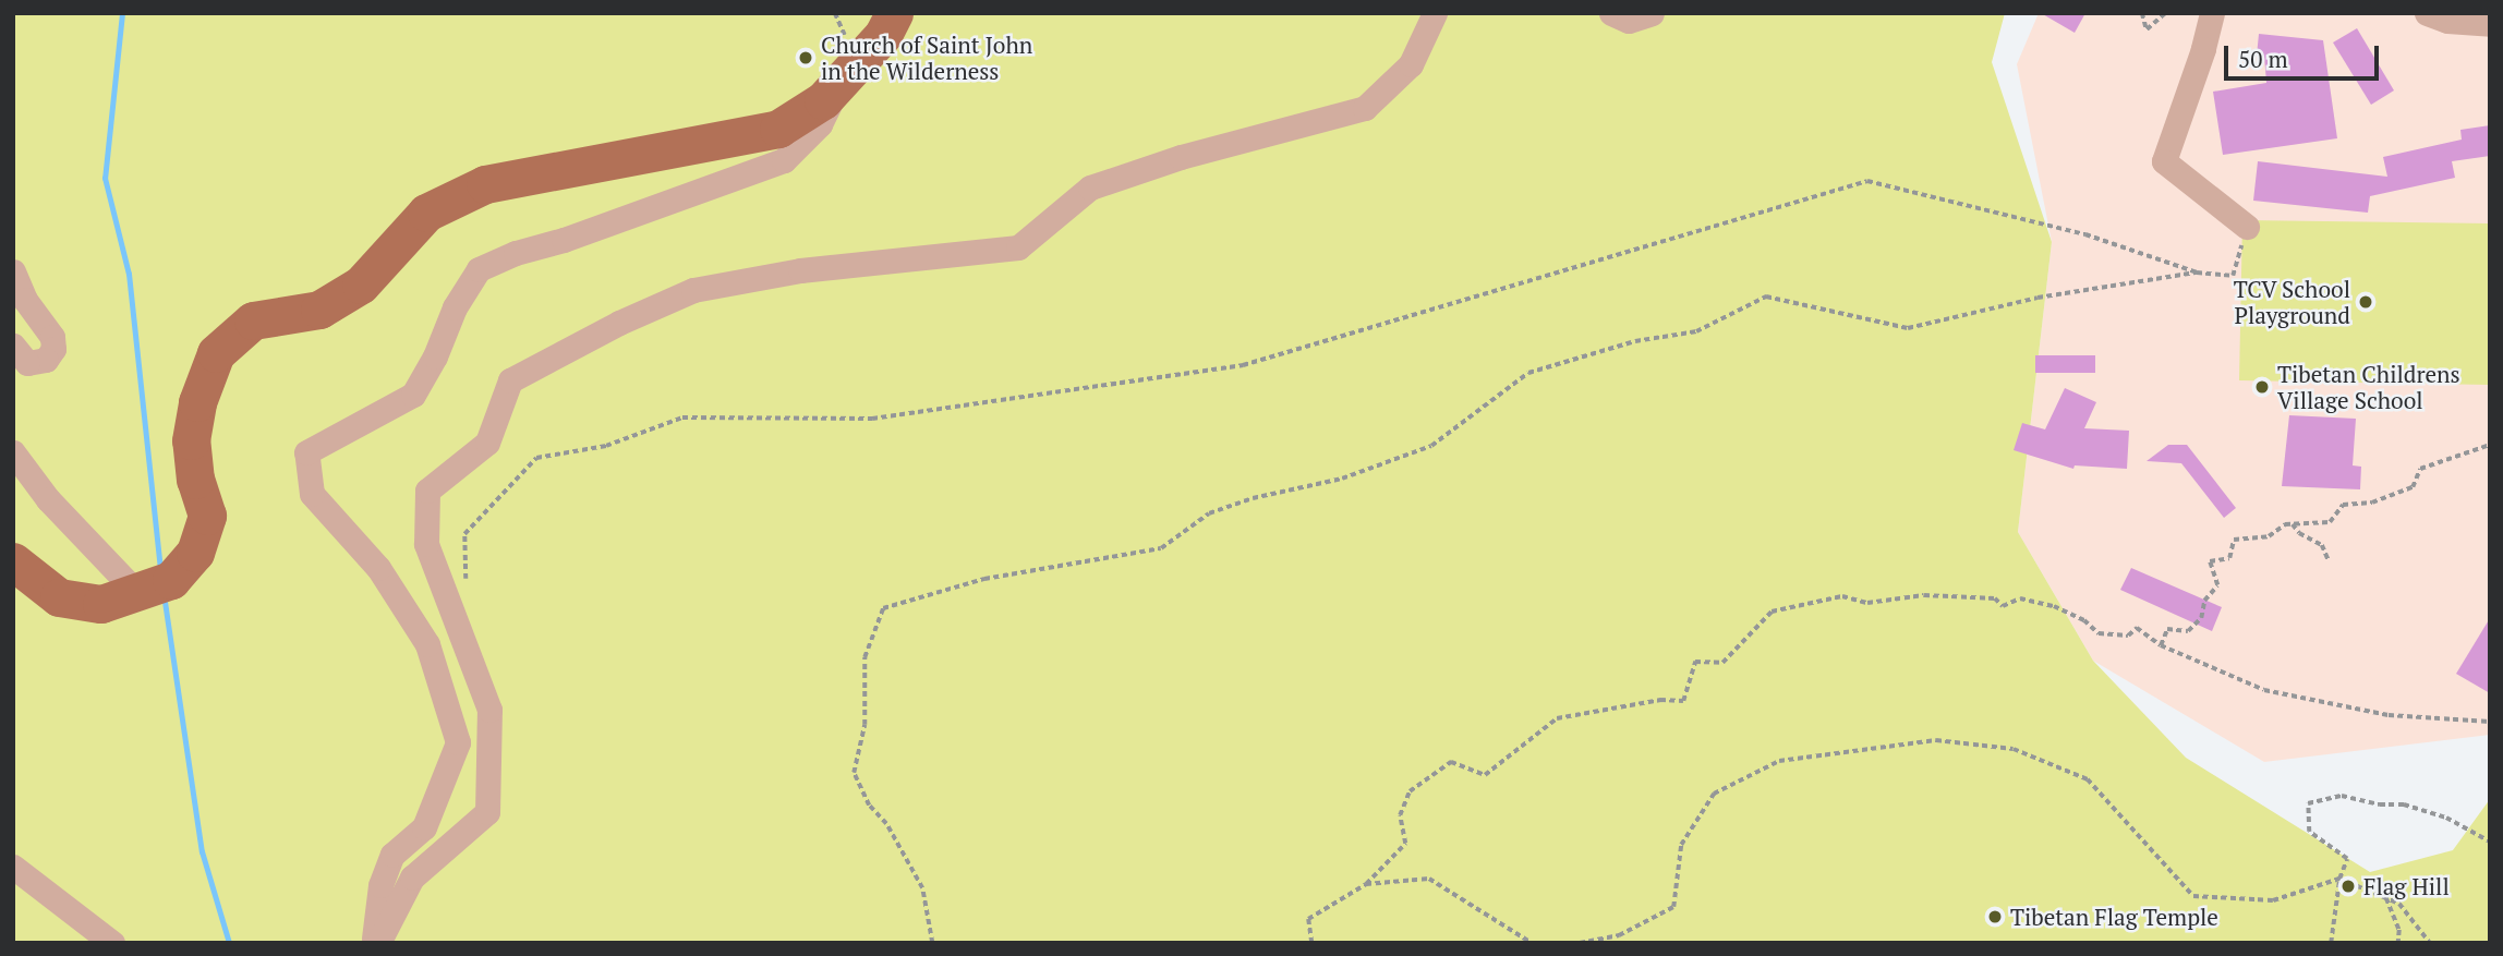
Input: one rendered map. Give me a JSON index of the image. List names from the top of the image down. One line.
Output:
{"places":["Church of Saint John in the Wilderness","TCV School Playground","Tibetan Childrens Village School","Flag Hill","Tibetan Flag Temple"],"scale_bar":"50 m"}
